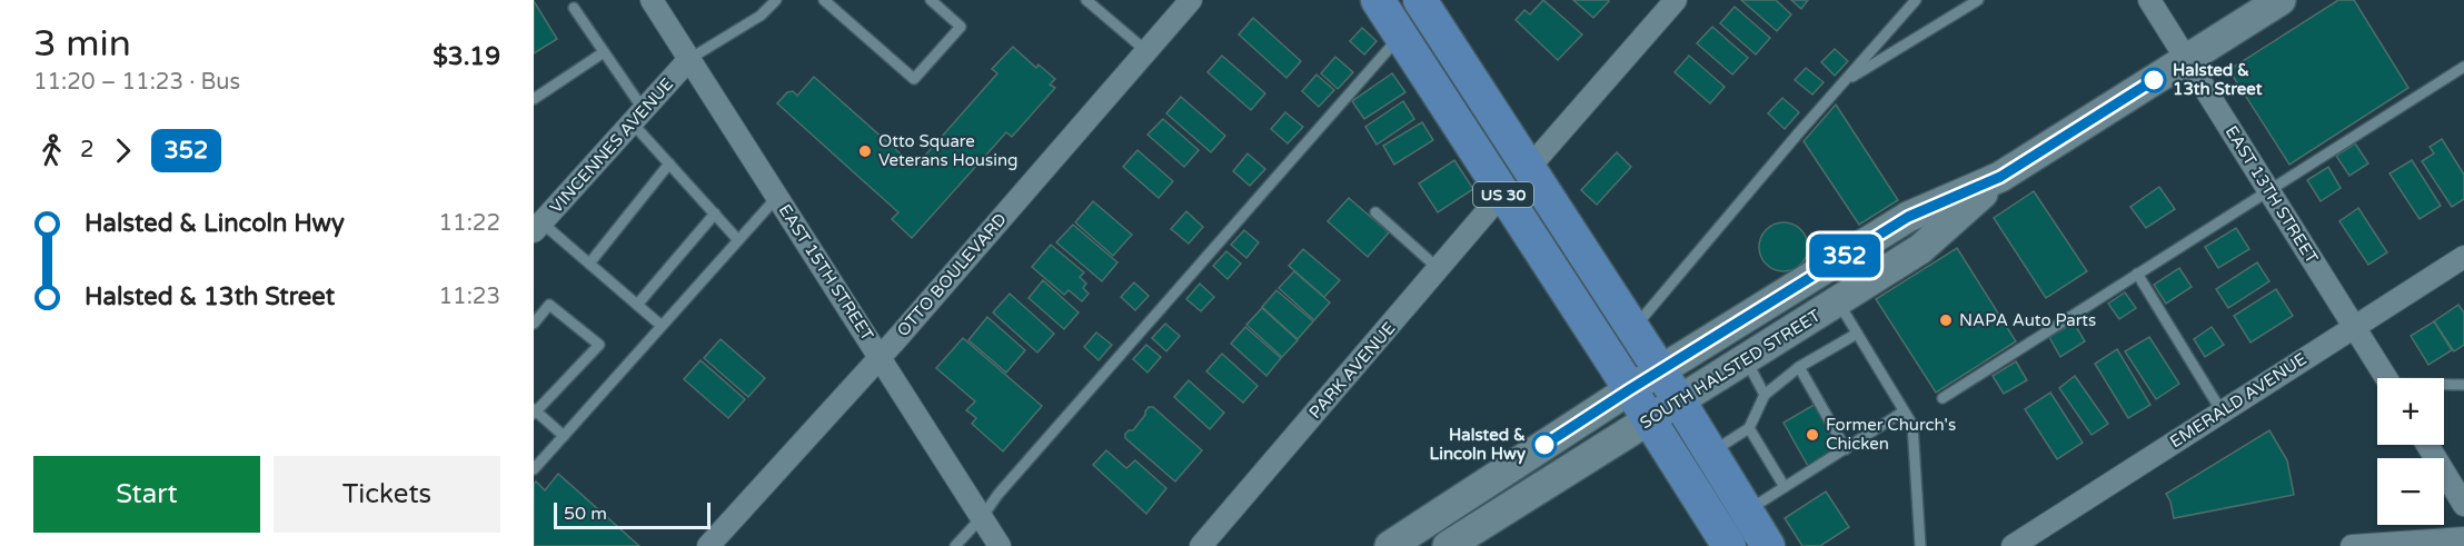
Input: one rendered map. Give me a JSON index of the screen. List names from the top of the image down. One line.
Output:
{"streets":{"main road":["US 30"],"street":["VINCENNES AVENUE","EAST 13TH STREET","EAST 15TH STREET","OTTO BOULEVARD","SOUTH HALSTED STREET","PARK AVENUE","EMERALD AVENUE"]},"crossings":[["VINCENNES AVENUE","EAST 15TH STREET"],["US 30","SOUTH HALSTED STREET"],["US 30","PARK AVENUE"],["EAST 13TH STREET","SOUTH HALSTED STREET"],["EAST 13TH STREET","EMERALD AVENUE"],["EAST 15TH STREET","OTTO BOULEVARD"]],"places":["Halsted & 13th Street","Otto Square Veterans Housing","NAPA Auto Parts","Former Church's Chicken","Halsted & Lincoln Hwy"],"lines":["bus line 352"],"scale_bar":"50 m","page":{"heading":["3 min","11:20 – 11:23 · Bus","$3.19"],"on_map":"352","legs":["2","352"],"list":[{"name":"Halsted & Lincoln Hwy","value":"11:22"},{"name":"Halsted & 13th Street","value":"11:23"}],"map_buttons":["+","−"],"buttons":["Start","Tickets"],"scale":"50 m"}}
